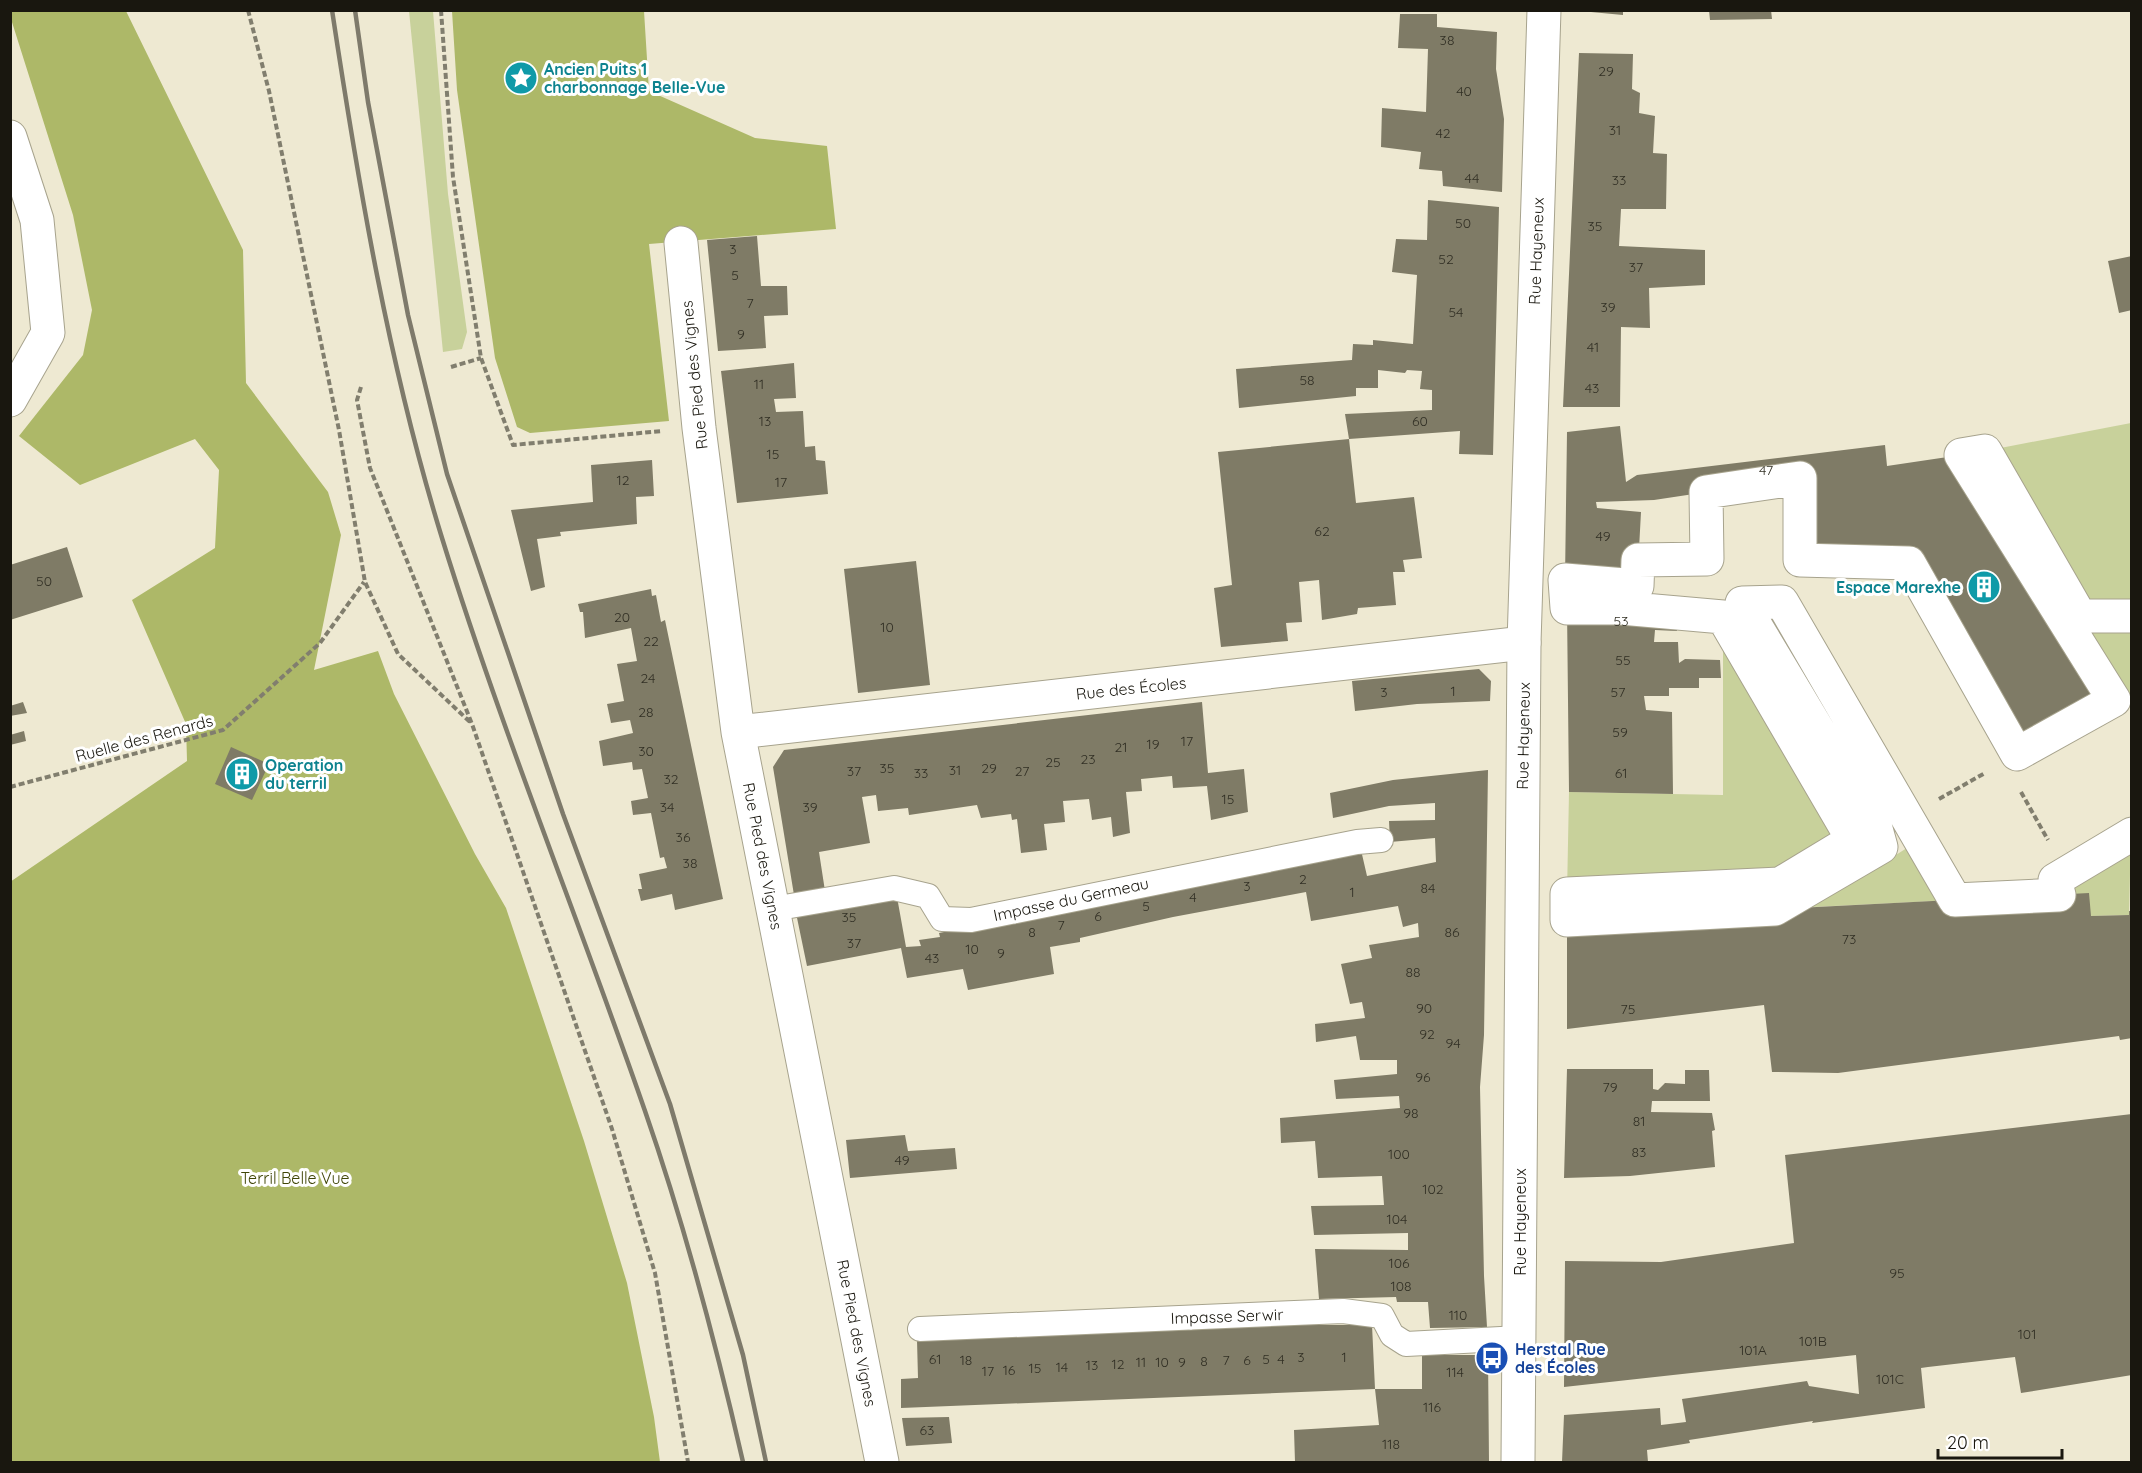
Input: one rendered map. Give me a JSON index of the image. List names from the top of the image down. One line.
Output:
{"streets":{"street":["Rue Hayeneux","Rue Pied des Vignes","Rue des Écoles"],"lane":["Impasse du Germeau","Impasse Serwir"],"path":["Ruelle des Renards"]},"crossings":[["Rue Hayeneux","Rue des Écoles"],["Rue Hayeneux","Impasse Serwir"],["Rue Pied des Vignes","Rue des Écoles"],["Rue Pied des Vignes","Impasse du Germeau"]],"parks":["Terril Belle Vue"],"places":{"place":["Ancien Puits 1 charbonnage Belle-Vue"],"building":["Espace Marexhe","Operation du terril"],"bus stop":["Herstal Rue des Écoles"]},"house_numbers":["38","29","40","31","42","44","33","50","35","3","52","37","5","7","39","54","9","41","58","11","43","13","60","15","47","12","17","62","49","50","20","53","10","22","55","24","1","3","57","28","59","17","19","21","30","23","25","35","29","31","37","27","33","61","32","15","34","39","36","38","2","3","84","1","4","5","6","35","7","8","86","73","37","10","9","43","88","90","75","92","94","96","79","98","81","83","100","49","102","104","106","95","108","110","101","101B","101A","3","1","61","5","4","18","7","6","8","11","10","9","12","13","14","15","16","17","114","101C","116","63","118"],"scale_bar":"20 m"}
